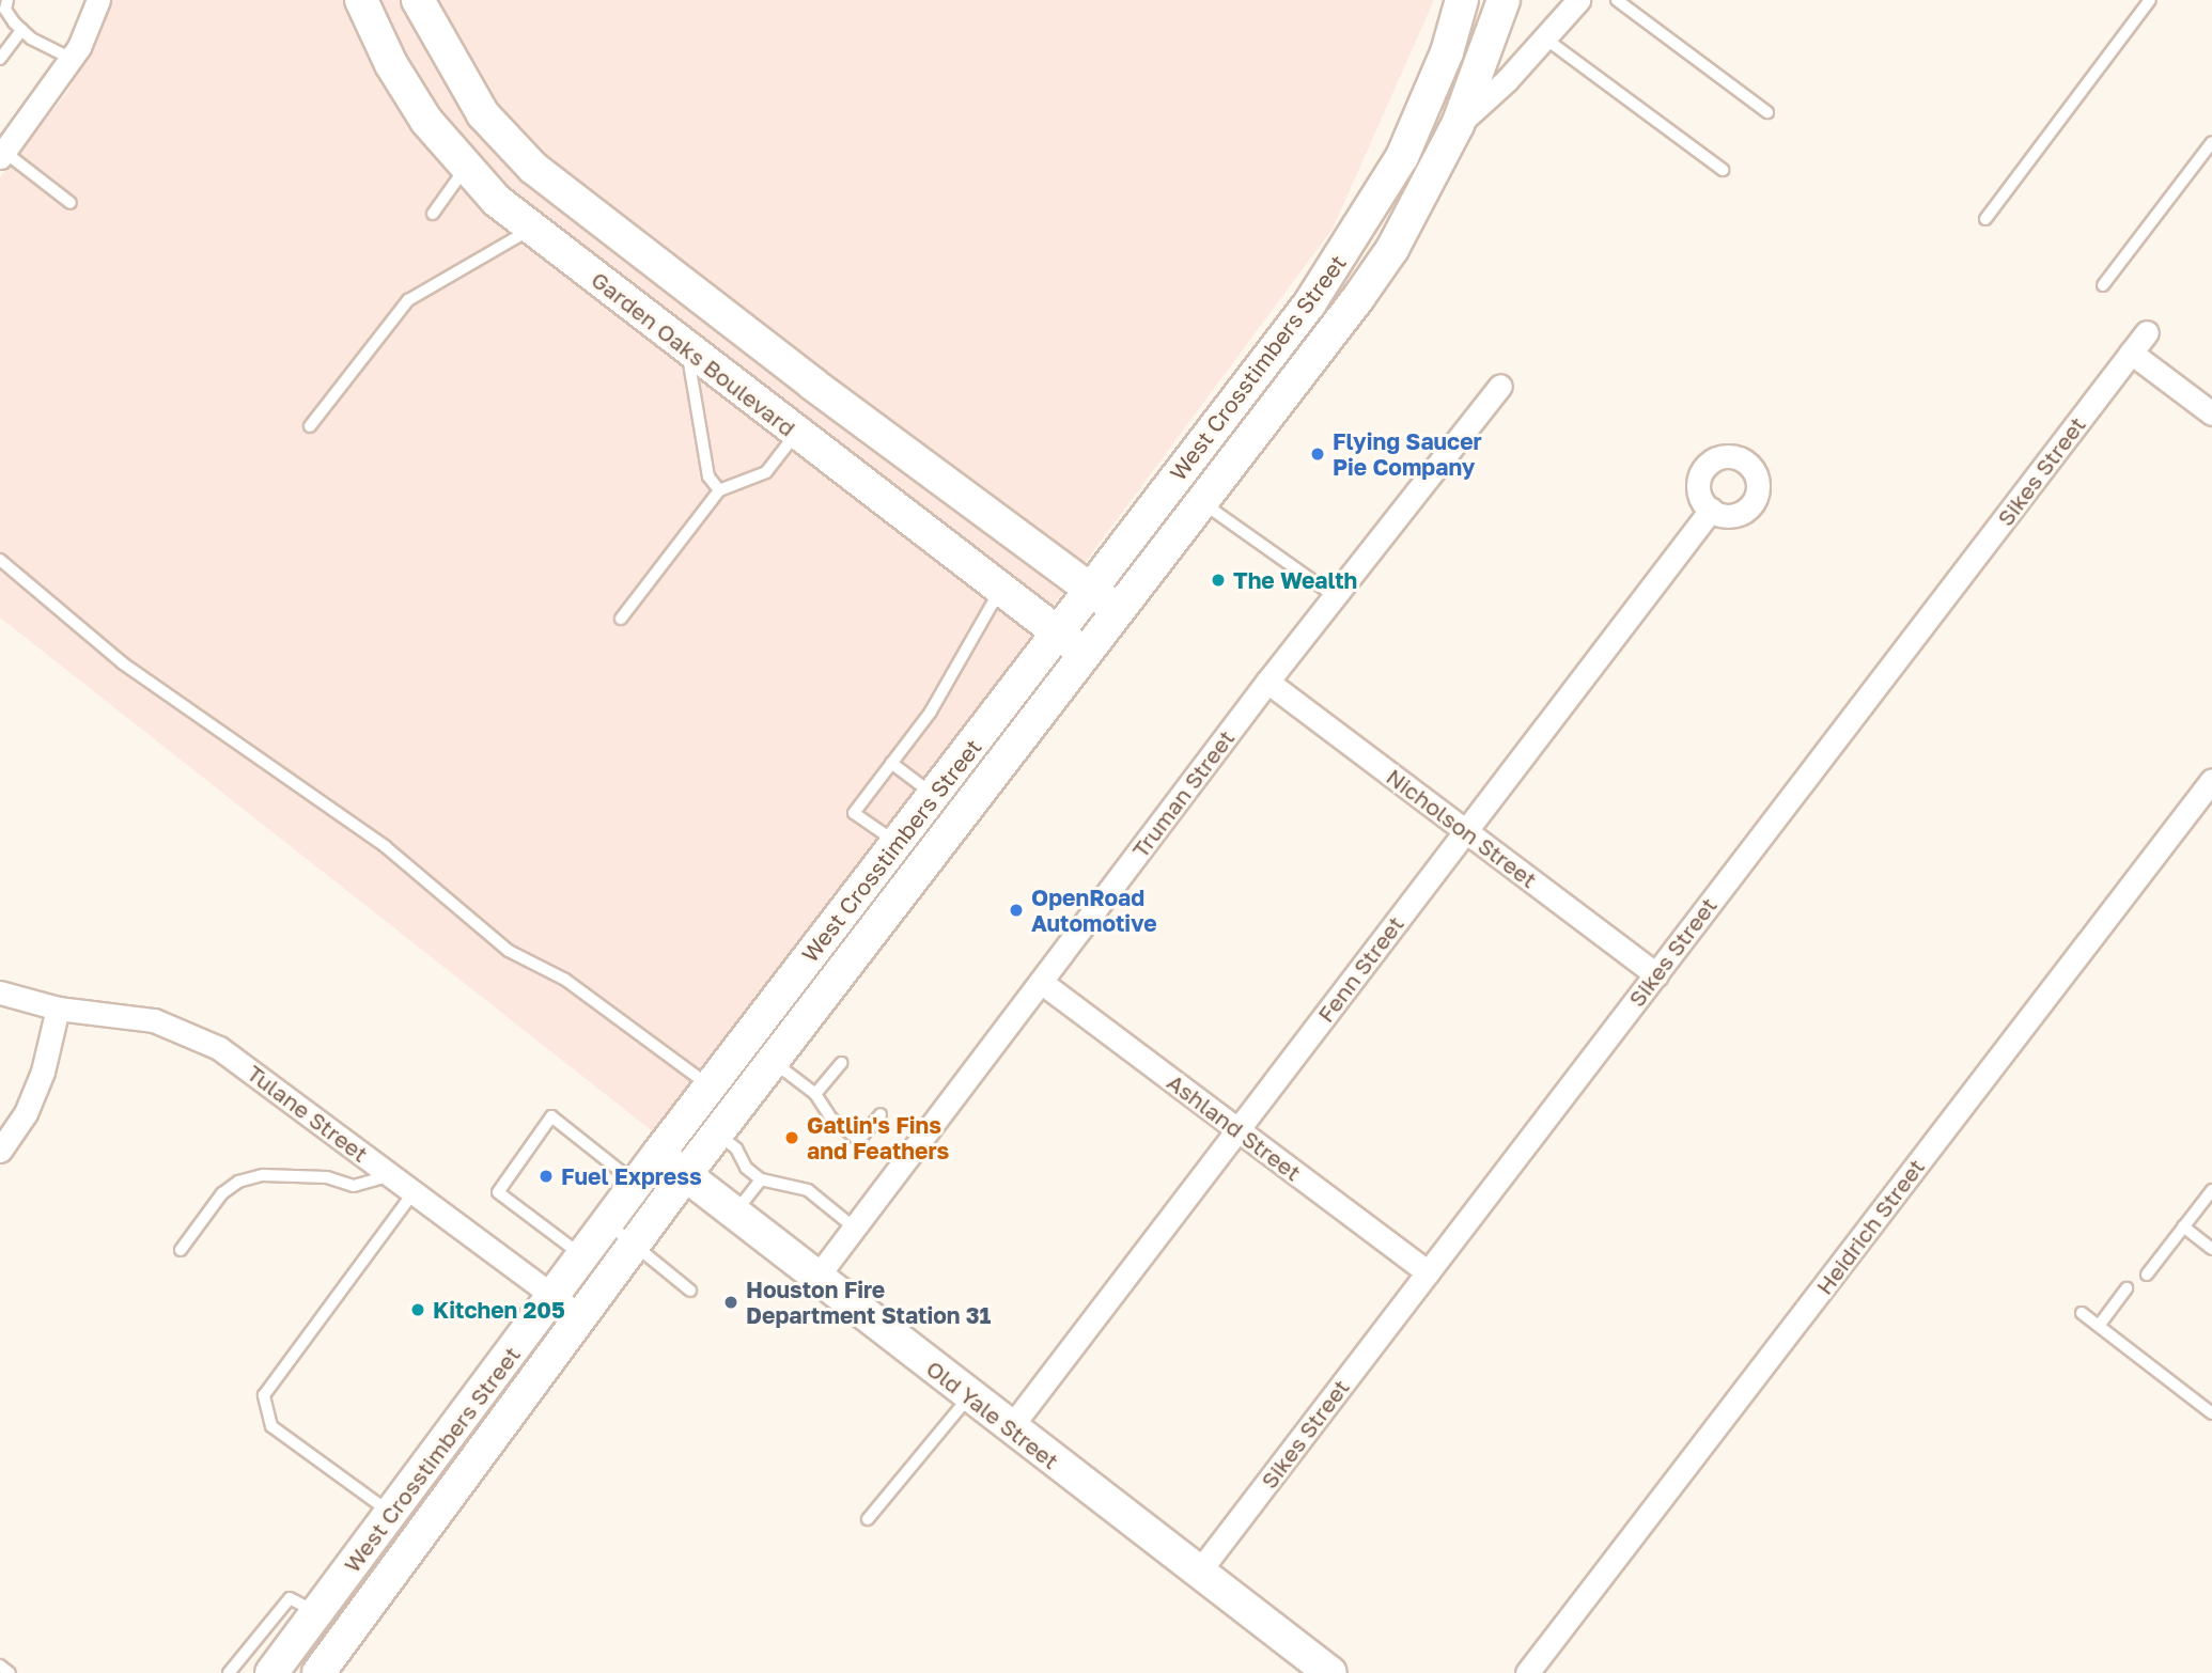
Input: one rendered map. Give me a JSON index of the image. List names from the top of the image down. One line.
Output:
{"streets":{"main road":["Garden Oaks Boulevard","West Crosstimbers Street","Old Yale Street"],"street":["Sikes Street","Truman Street","Nicholson Street","Fenn Street","Tulane Street","Ashland Street","Heidrich Street"]},"crossings":[["Garden Oaks Boulevard","West Crosstimbers Street"],["West Crosstimbers Street","Tulane Street"],["West Crosstimbers Street","Old Yale Street"],["Sikes Street","Nicholson Street"],["Sikes Street","Ashland Street"],["Sikes Street","Old Yale Street"],["Truman Street","Nicholson Street"],["Truman Street","Ashland Street"],["Truman Street","Old Yale Street"],["Nicholson Street","Fenn Street"],["Fenn Street","Ashland Street"],["Fenn Street","Old Yale Street"]],"places":["Flying Saucer Pie Company","The Wealth","OpenRoad Automotive","Gatlin's Fins and Feathers","Fuel Express","Houston Fire Department Station 31","Kitchen 205"]}
